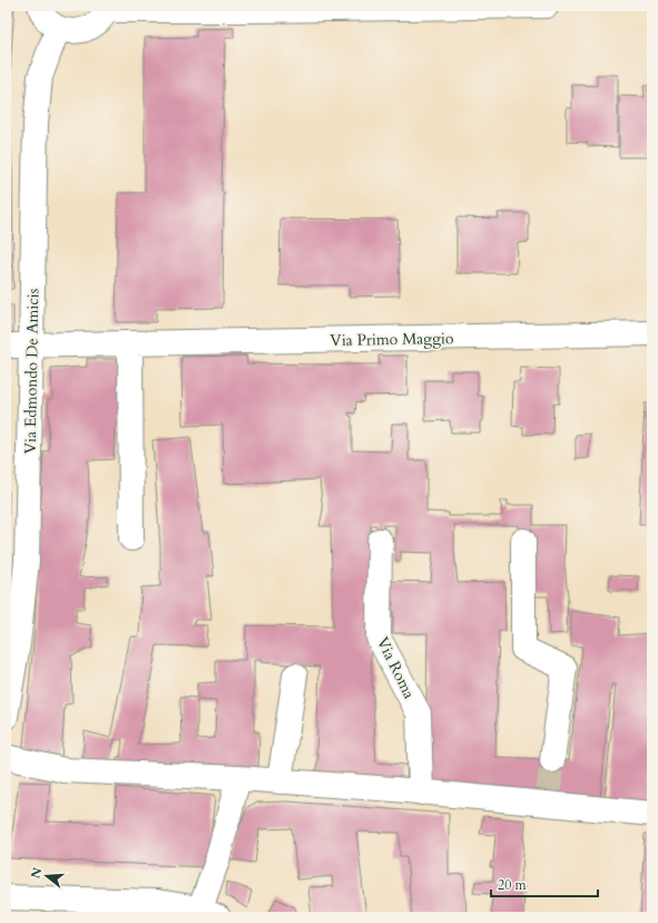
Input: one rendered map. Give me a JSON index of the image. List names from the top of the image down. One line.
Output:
{"streets":{"street":["Via Primo Maggio","Via Edmondo De Amicis","Via Roma"]},"crossings":[["Via Primo Maggio","Via Edmondo De Amicis"]],"scale_bar":"20 m","north":"left"}
